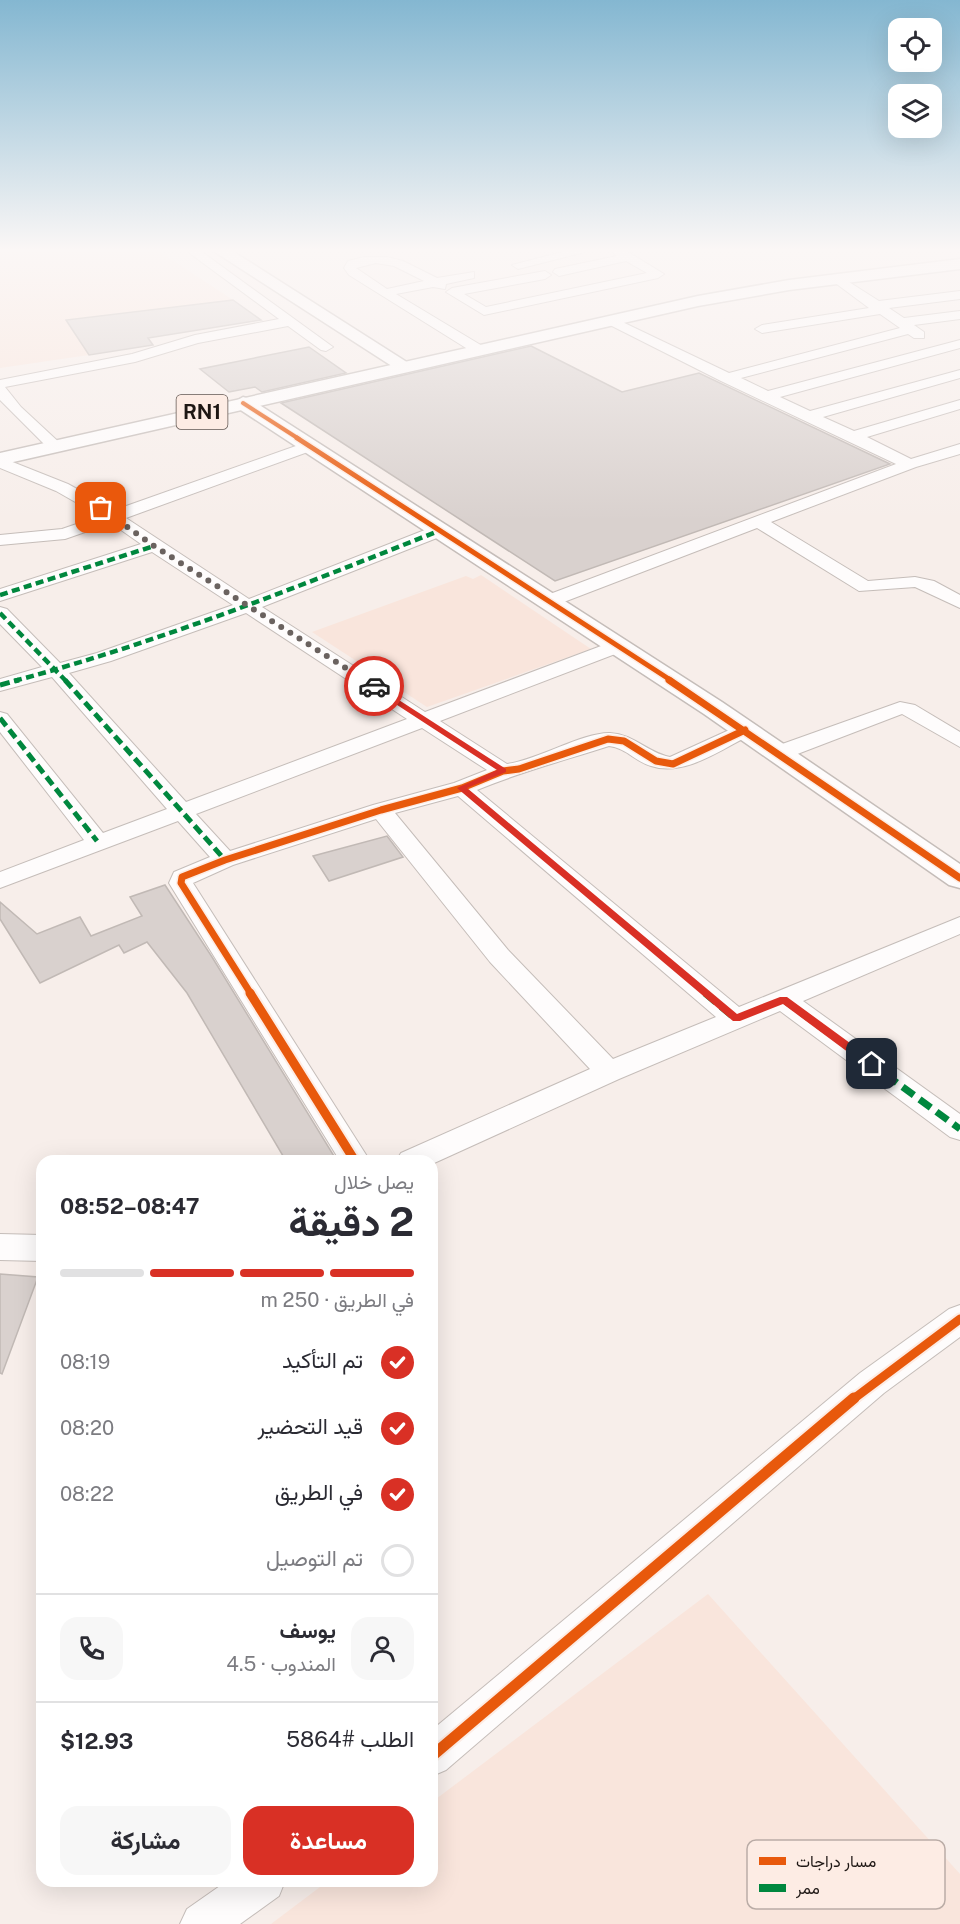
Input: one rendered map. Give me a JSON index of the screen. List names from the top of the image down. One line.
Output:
{"streets":{"main road":["RN1"]},"legend":["مسار دراجات","ممر"],"page":{"heading":["2 دقيقة","يصل خلال","08:47–08:52"],"panel":["يوسف","المندوب · 4.5","الطلب #5864","$12.93"],"bar":"في الطريق · 250 m","list":[["تم التأكيد","08:19"],["قيد التحضير","08:20"],["في الطريق","08:22"],"تم التوصيل"],"buttons":["مساعدة","مشاركة"]}}
